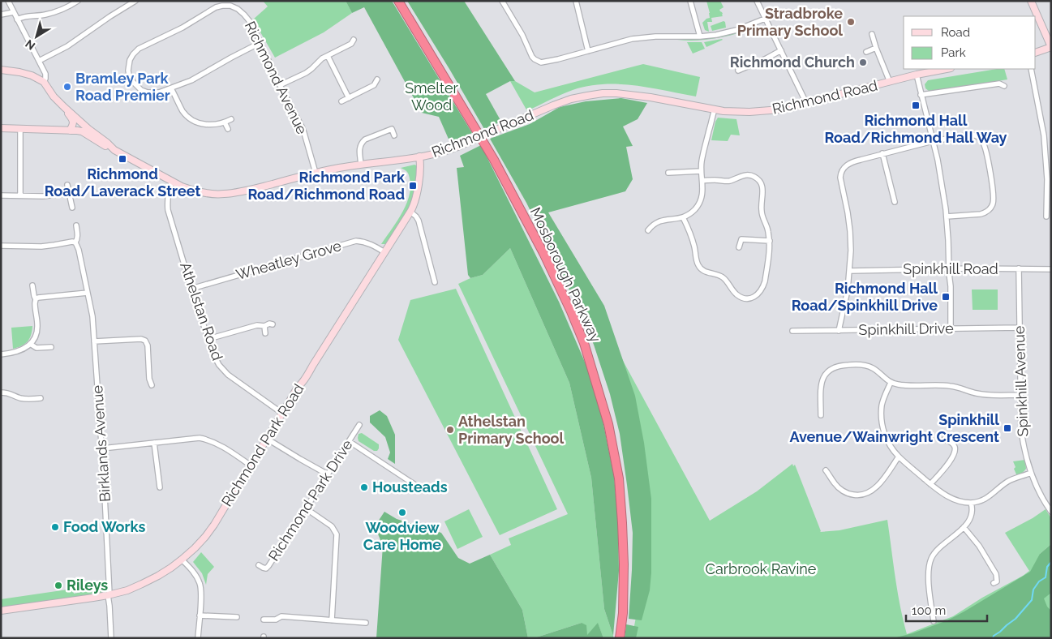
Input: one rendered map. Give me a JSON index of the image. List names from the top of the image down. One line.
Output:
{"streets":{"highway":["Mosborough Parkway"],"main road":["Richmond Road","Richmond Park Road"],"street":["Richmond Avenue","Wheatley Grove","Spinkhill Road","Athelstan Road","Spinkhill Drive","Spinkhill Avenue","Birklands Avenue","Richmond Park Drive"]},"crossings":[["Richmond Avenue","Richmond Road"],["Richmond Road","Athelstan Road"],["Richmond Road","Richmond Park Road"],["Wheatley Grove","Athelstan Road"],["Wheatley Grove","Richmond Park Road"],["Spinkhill Road","Spinkhill Avenue"],["Athelstan Road","Richmond Park Road"],["Spinkhill Drive","Spinkhill Avenue"],["Birklands Avenue","Richmond Park Road"]],"parks":["Smelter Wood","Carbrook Ravine"],"places":{"other":["Stradbroke Primary School","Richmond Church","Bramley Park Road Premier","Athelstan Primary School","Housteads","Woodview Care Home","Food Works","Rileys"],"transit":["Richmond Hall Road/Richmond Hall Way","Richmond Road/Laverack Street","Richmond Park Road/Richmond Road","Richmond Hall Road/Spinkhill Drive","Spinkhill Avenue/Wainwright Crescent"]},"legend":["Road","Park"],"scale_bar":"100 m","north":"bottom left"}
